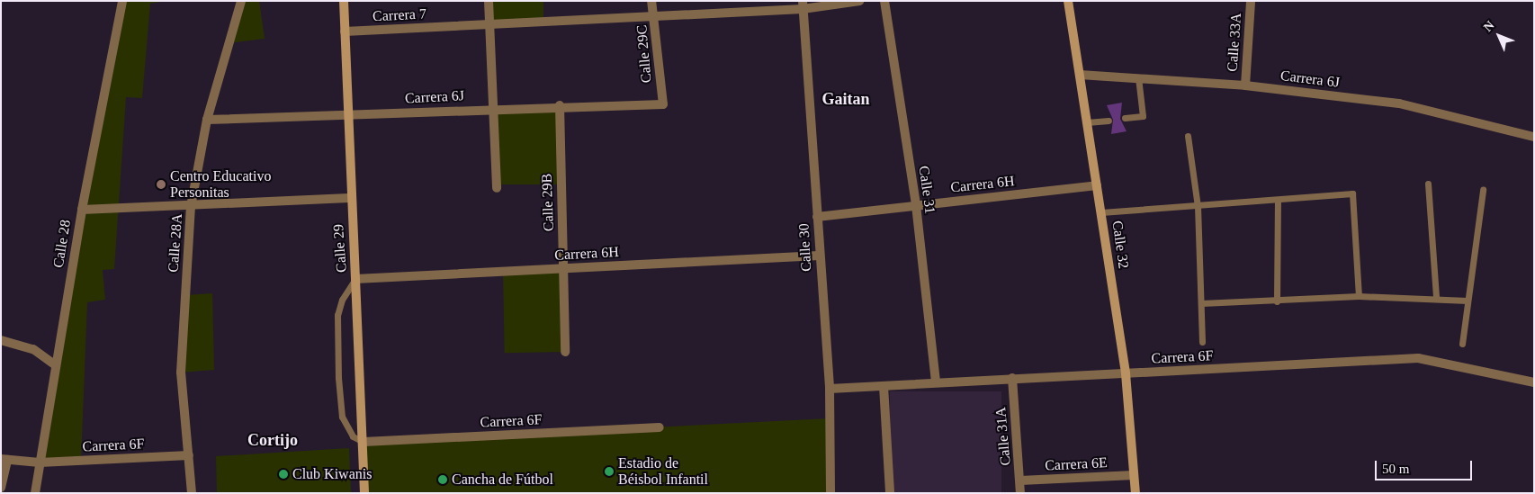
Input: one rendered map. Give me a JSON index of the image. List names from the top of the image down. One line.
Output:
{"streets":{"main road":["Calle 32","Calle 29"],"street":["Carrera 7","Calle 33A","Calle 29C","Carrera 6J","Carrera 6H","Calle 31","Calle 29B","Calle 28A","Calle 28","Calle 30","Carrera 6F","Calle 31A","Carrera 6E"]},"crossings":[["Carrera 7","Calle 29C"],["Carrera 7","Calle 30"],["Carrera 7","Calle 29"],["Calle 33A","Carrera 6J"],["Calle 29C","Carrera 6J"],["Carrera 6J","Calle 29B"],["Carrera 6J","Calle 28A"],["Carrera 6J","Calle 32"],["Carrera 6J","Calle 29"],["Carrera 6H","Calle 31"],["Carrera 6H","Calle 29B"],["Carrera 6H","Calle 32"],["Carrera 6H","Calle 30"],["Carrera 6H","Calle 29"],["Calle 31","Carrera 6F"],["Calle 28A","Carrera 6F"],["Calle 28","Carrera 6F"],["Calle 32","Carrera 6F"],["Calle 32","Carrera 6E"],["Calle 30","Carrera 6F"],["Calle 29","Carrera 6F"],["Carrera 6F","Calle 31A"],["Calle 31A","Carrera 6E"]],"districts":["Gaitan","Cortijo"],"places":["Centro Educativo Personitas","Estadio de Béisbol Infantil","Club Kiwanis","Cancha de Fútbol"],"scale_bar":"50 m","north":"top left"}
